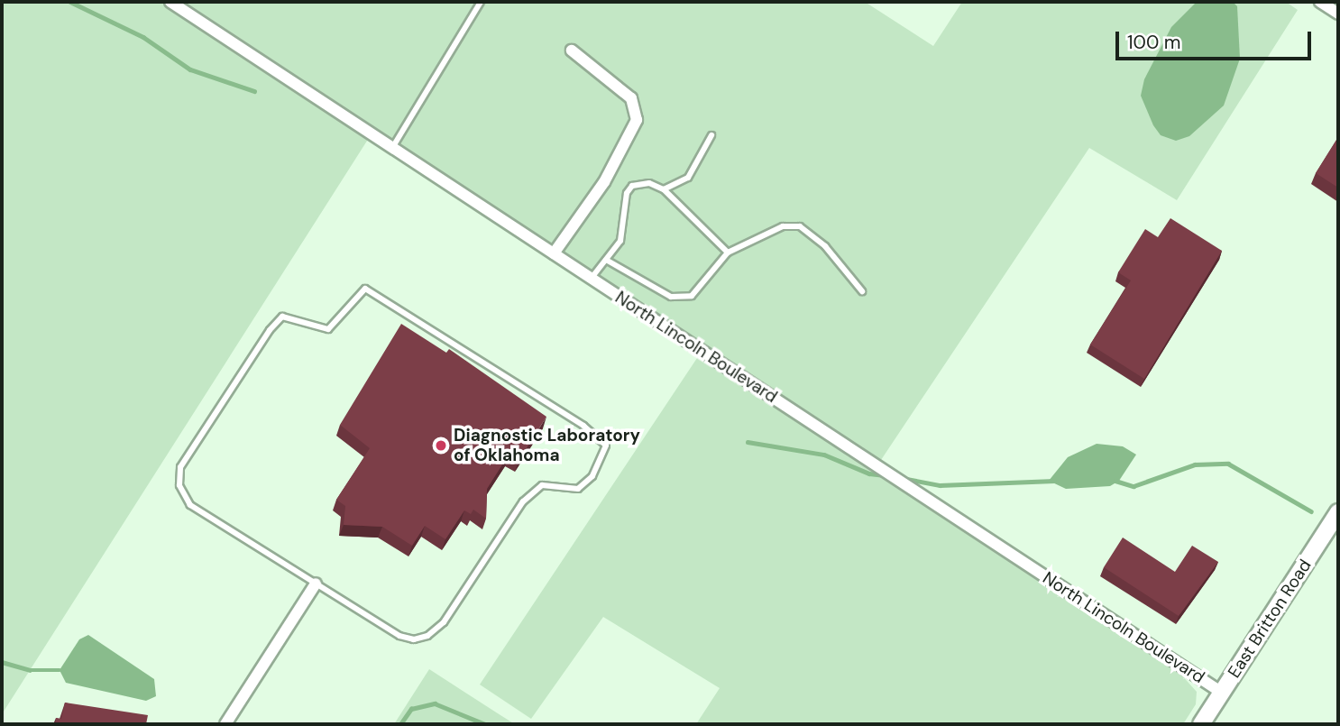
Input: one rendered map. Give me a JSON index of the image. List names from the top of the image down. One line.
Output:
{"streets":{"main road":["East Britton Road"],"street":["North Lincoln Boulevard"]},"crossings":[["North Lincoln Boulevard","East Britton Road"]],"places":["Diagnostic Laboratory of Oklahoma"],"scale_bar":"100 m"}
